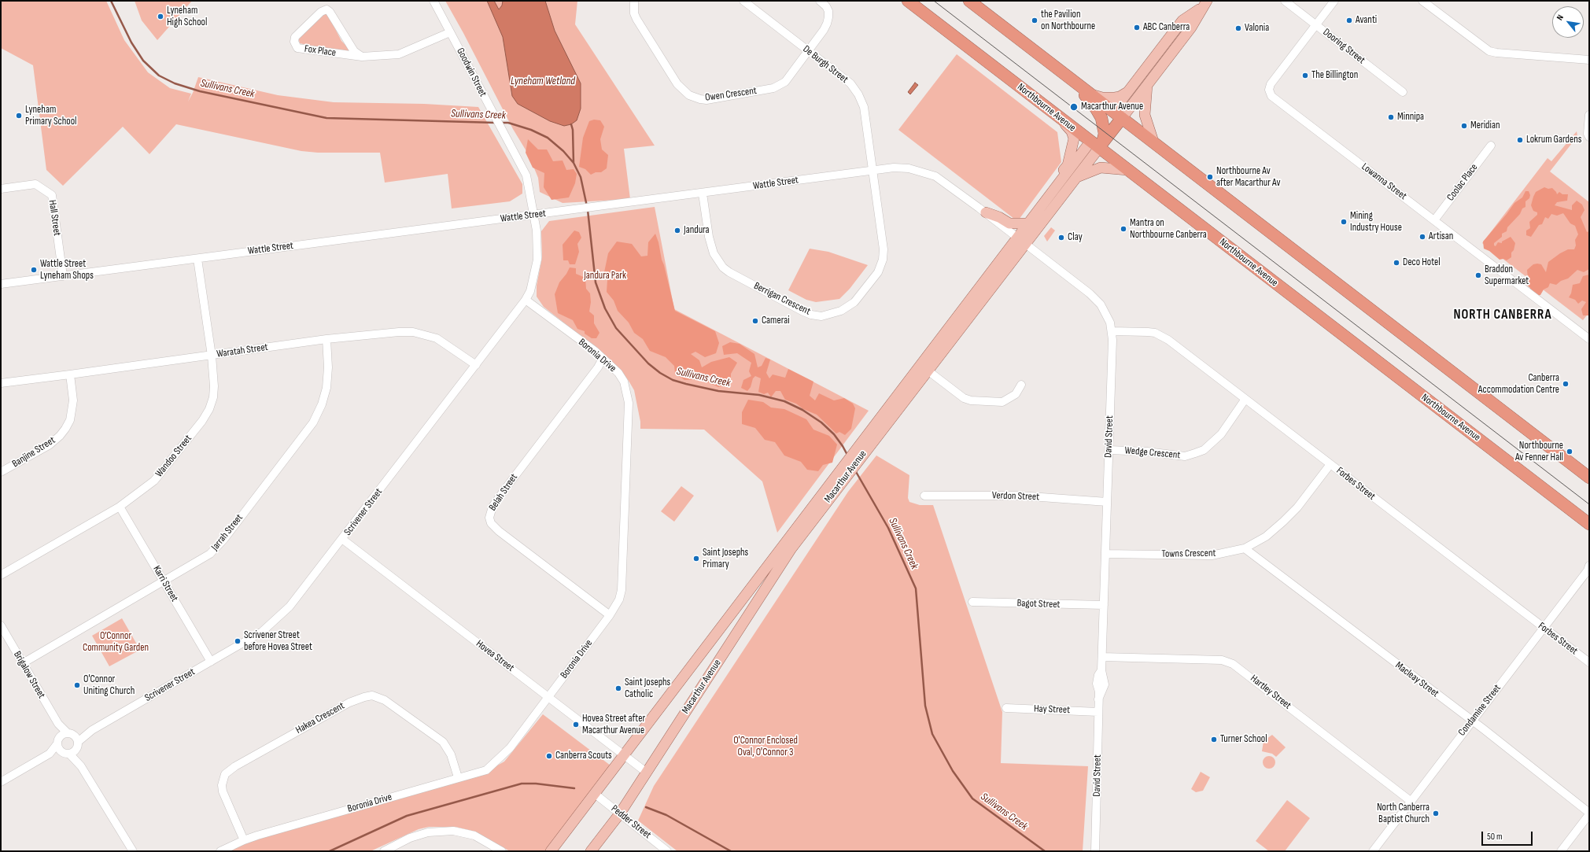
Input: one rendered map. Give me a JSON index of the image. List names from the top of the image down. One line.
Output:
{"streets":{"highway":["Northbourne Avenue","Macarthur Avenue"],"street":["Dooring Street","Fox Place","De Burgh Street","Goodwin Street","Owen Crescent","Lowanna Street","Coolac Place","Wattle Street","Hall Street","Berrigan Crescent","Waratah Street","Boronia Drive","David Street","Banjine Street","Wedge Crescent","Wandoo Street","Forbes Street","Belah Street","Verdon Street","Scrivener Street","Jarrah Street","Towns Crescent","Karri Street","Bagot Street","Hovea Street","Brigalow Street","Macleay Street","Hartley Street","Hay Street","Condamine Street","Hakea Crescent","Pedder Street"]},"crossings":[["Dooring Street","Lowanna Street"],["Fox Place","Goodwin Street"],["De Burgh Street","Owen Crescent"],["De Burgh Street","Wattle Street"],["De Burgh Street","Berrigan Crescent"],["Goodwin Street","Wattle Street"],["Goodwin Street","Scrivener Street"],["Northbourne Avenue","Macarthur Avenue"],["Lowanna Street","Coolac Place"],["Wattle Street","Hall Street"],["Wattle Street","Berrigan Crescent"],["Wattle Street","David Street"],["Wattle Street","Wandoo Street"],["Wattle Street","Macarthur Avenue"],["Wattle Street","Scrivener Street"],["Waratah Street","Banjine Street"],["Waratah Street","Wandoo Street"],["Waratah Street","Scrivener Street"],["Waratah Street","Jarrah Street"],["Boronia Drive","Belah Street"],["Boronia Drive","Scrivener Street"],["Boronia Drive","Hovea Street"],["Boronia Drive","Hakea Crescent"],["David Street","Wedge Crescent"],["David Street","Macarthur Avenue"],["David Street","Forbes Street"],["David Street","Verdon Street"],["David Street","Towns Crescent"],["David Street","Bagot Street"],["David Street","Hartley Street"],["David Street","Hay Street"],["Wedge Crescent","Forbes Street"],["Wandoo Street","Karri Street"],["Macarthur Avenue","Hovea Street"],["Macarthur Avenue","Pedder Street"],["Forbes Street","Towns Crescent"],["Forbes Street","Condamine Street"],["Scrivener Street","Karri Street"],["Scrivener Street","Hovea Street"],["Scrivener Street","Brigalow Street"],["Jarrah Street","Karri Street"],["Jarrah Street","Brigalow Street"],["Towns Crescent","Macleay Street"],["Macleay Street","Condamine Street"],["Hartley Street","Condamine Street"]],"districts":["NORTH CANBERRA"],"water":["Lyneham Wetland","Sullivans Creek"],"parks":["Jandura Park","O’Connor Community Garden","O'Connor Enclosed Oval, O'Connor 3"],"places":["Lyneham High School","the Pavilion on Northbourne","Avanti","ABC Canberra","Valonia","The Billington","Macarthur Avenue","Lyneham Primary School","Minnipa","Meridian","Lokrum Gardens","Northbourne Av after Macarthur Av","Mining Industry House","Mantra on Northbourne Canberra","Jandura","Artisan","Clay","Deco Hotel","Wattle Street Lyneham Shops","Braddon Supermarket","Camerai","Canberra Accommodation Centre","Northbourne Av Fenner Hall","Saint Josephs Primary","Scrivener Street before Hovea Street","O'Connor Uniting Church","Saint Josephs Catholic","Hovea Street after Macarthur Avenue","Turner School","Canberra Scouts","North Canberra Baptist Church"],"scale_bar":"50 m","north":"top left"}
